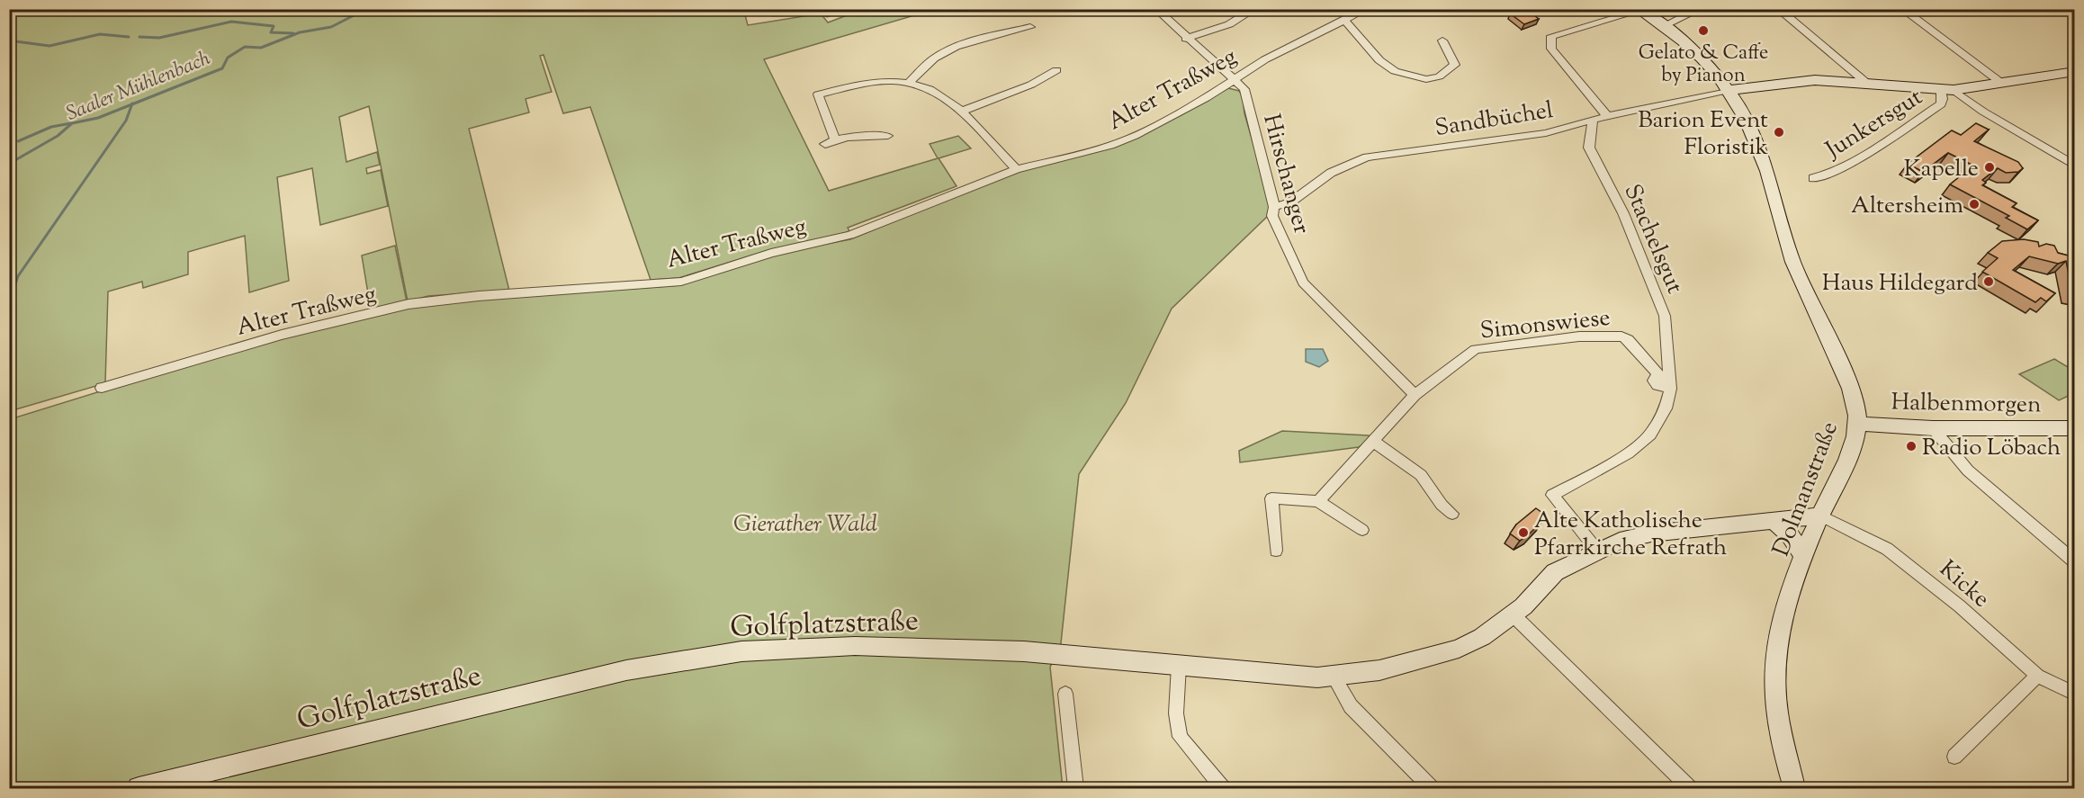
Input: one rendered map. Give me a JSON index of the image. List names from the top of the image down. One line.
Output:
{"streets":{"street":["Alter Traßweg","Sandbüchel","Junkersgut","Hirschanger","Stachelsgut","Simonswiese","Halbenmorgen","Dolmanstraße","Kicke","Golfplatzstraße"]},"crossings":[["Alter Traßweg","Hirschanger"],["Sandbüchel","Hirschanger"],["Sandbüchel","Stachelsgut"],["Sandbüchel","Dolmanstraße"],["Hirschanger","Simonswiese"],["Stachelsgut","Simonswiese"],["Stachelsgut","Golfplatzstraße"],["Halbenmorgen","Dolmanstraße"],["Dolmanstraße","Kicke"],["Dolmanstraße","Golfplatzstraße"],["Kicke","Golfplatzstraße"]],"water":["Saaler Mühlenbach"],"parks":["Gierather Wald"],"places":["Gelato & Caffe by Pianon","Barion Event Floristik","Kapelle","Altersheim","Haus Hildegard","Radio Löbach","Alte Katholische Pfarrkirche Refrath"]}
